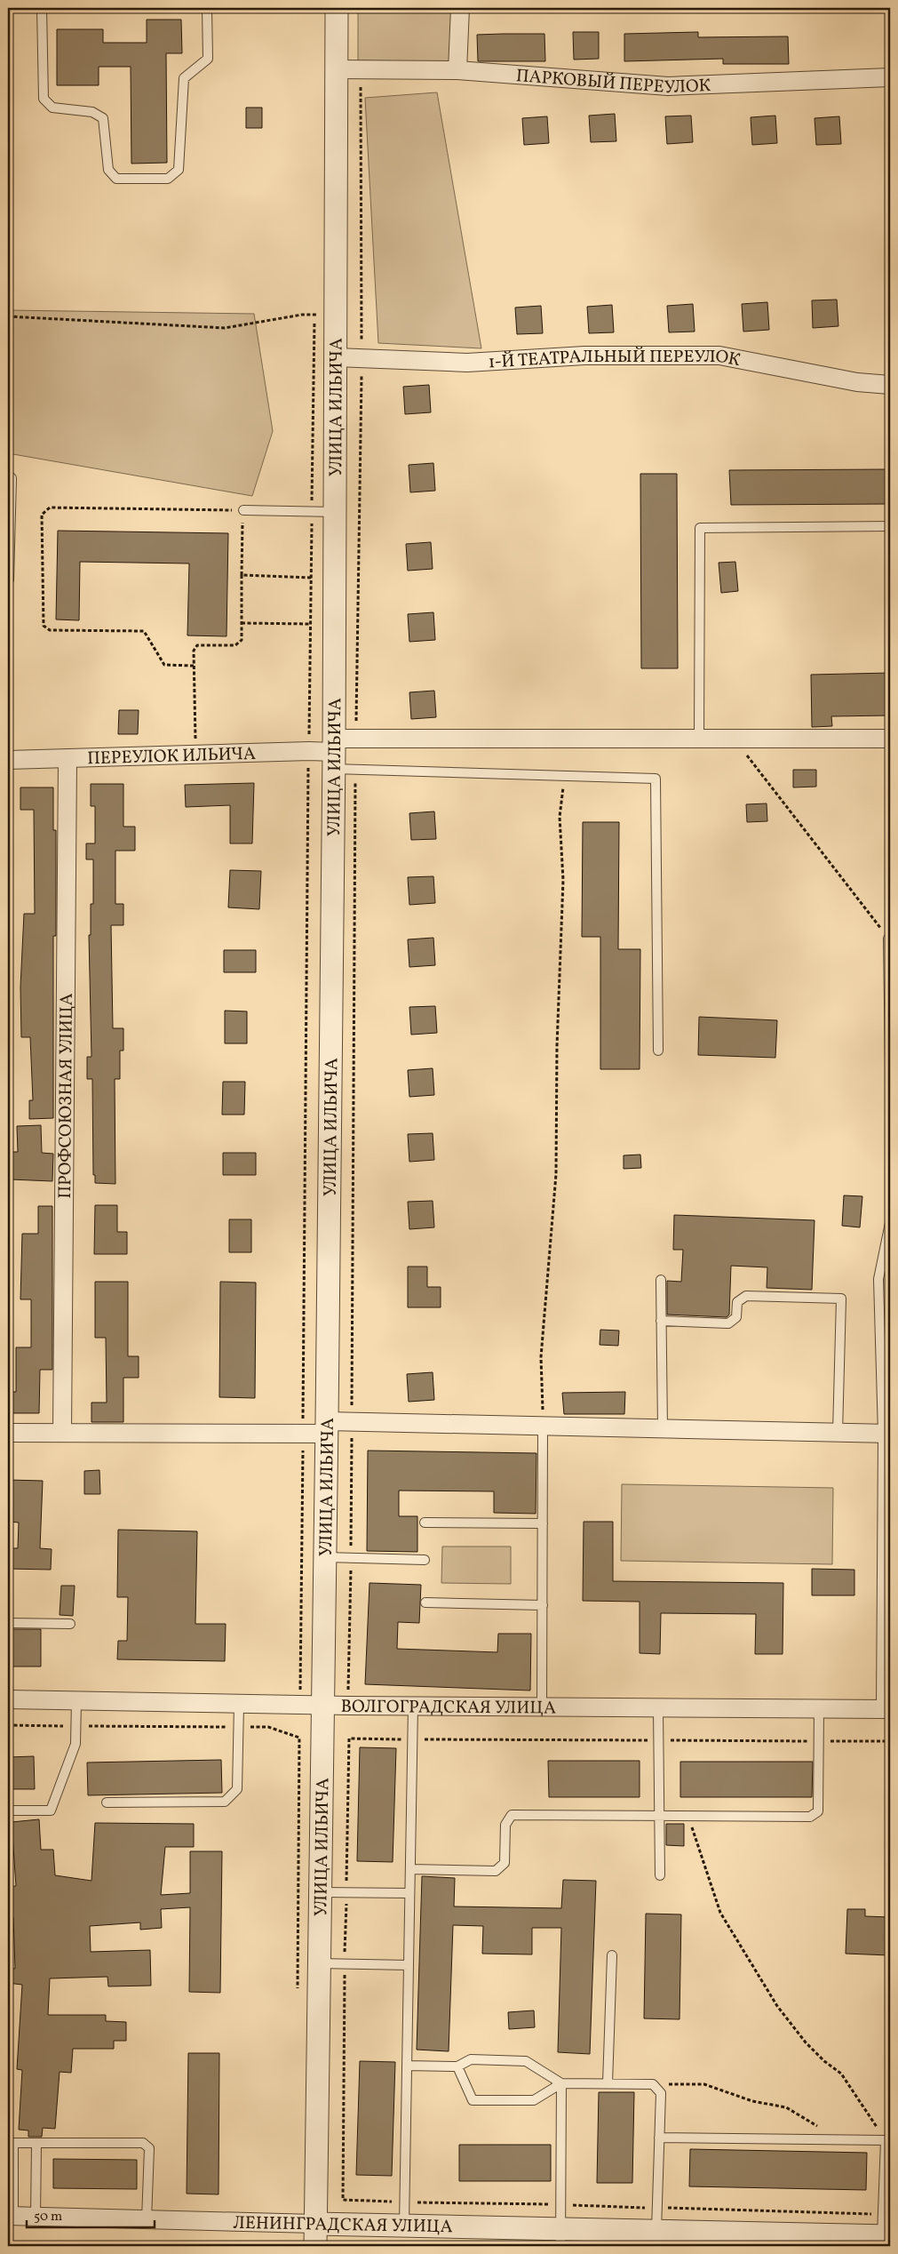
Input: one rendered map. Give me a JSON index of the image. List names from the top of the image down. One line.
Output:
{"streets":{"street":["ПАРКОВЫЙ ПЕРЕУЛОК","1-Й ТЕАТРАЛЬНЫЙ ПЕРЕУЛОК","УЛИЦА ИЛЬИЧА","ПЕРЕУЛОК ИЛЬИЧА","ПРОФСОЮЗНАЯ УЛИЦА","ВОЛГОГРАДСКАЯ УЛИЦА","ЛЕНИНГРАДСКАЯ УЛИЦА"]},"crossings":[["ПАРКОВЫЙ ПЕРЕУЛОК","УЛИЦА ИЛЬИЧА"],["1-Й ТЕАТРАЛЬНЫЙ ПЕРЕУЛОК","УЛИЦА ИЛЬИЧА"],["УЛИЦА ИЛЬИЧА","ПЕРЕУЛОК ИЛЬИЧА"],["УЛИЦА ИЛЬИЧА","ВОЛГОГРАДСКАЯ УЛИЦА"],["УЛИЦА ИЛЬИЧА","ЛЕНИНГРАДСКАЯ УЛИЦА"],["ПЕРЕУЛОК ИЛЬИЧА","ПРОФСОЮЗНАЯ УЛИЦА"]],"scale_bar":"50 m"}
